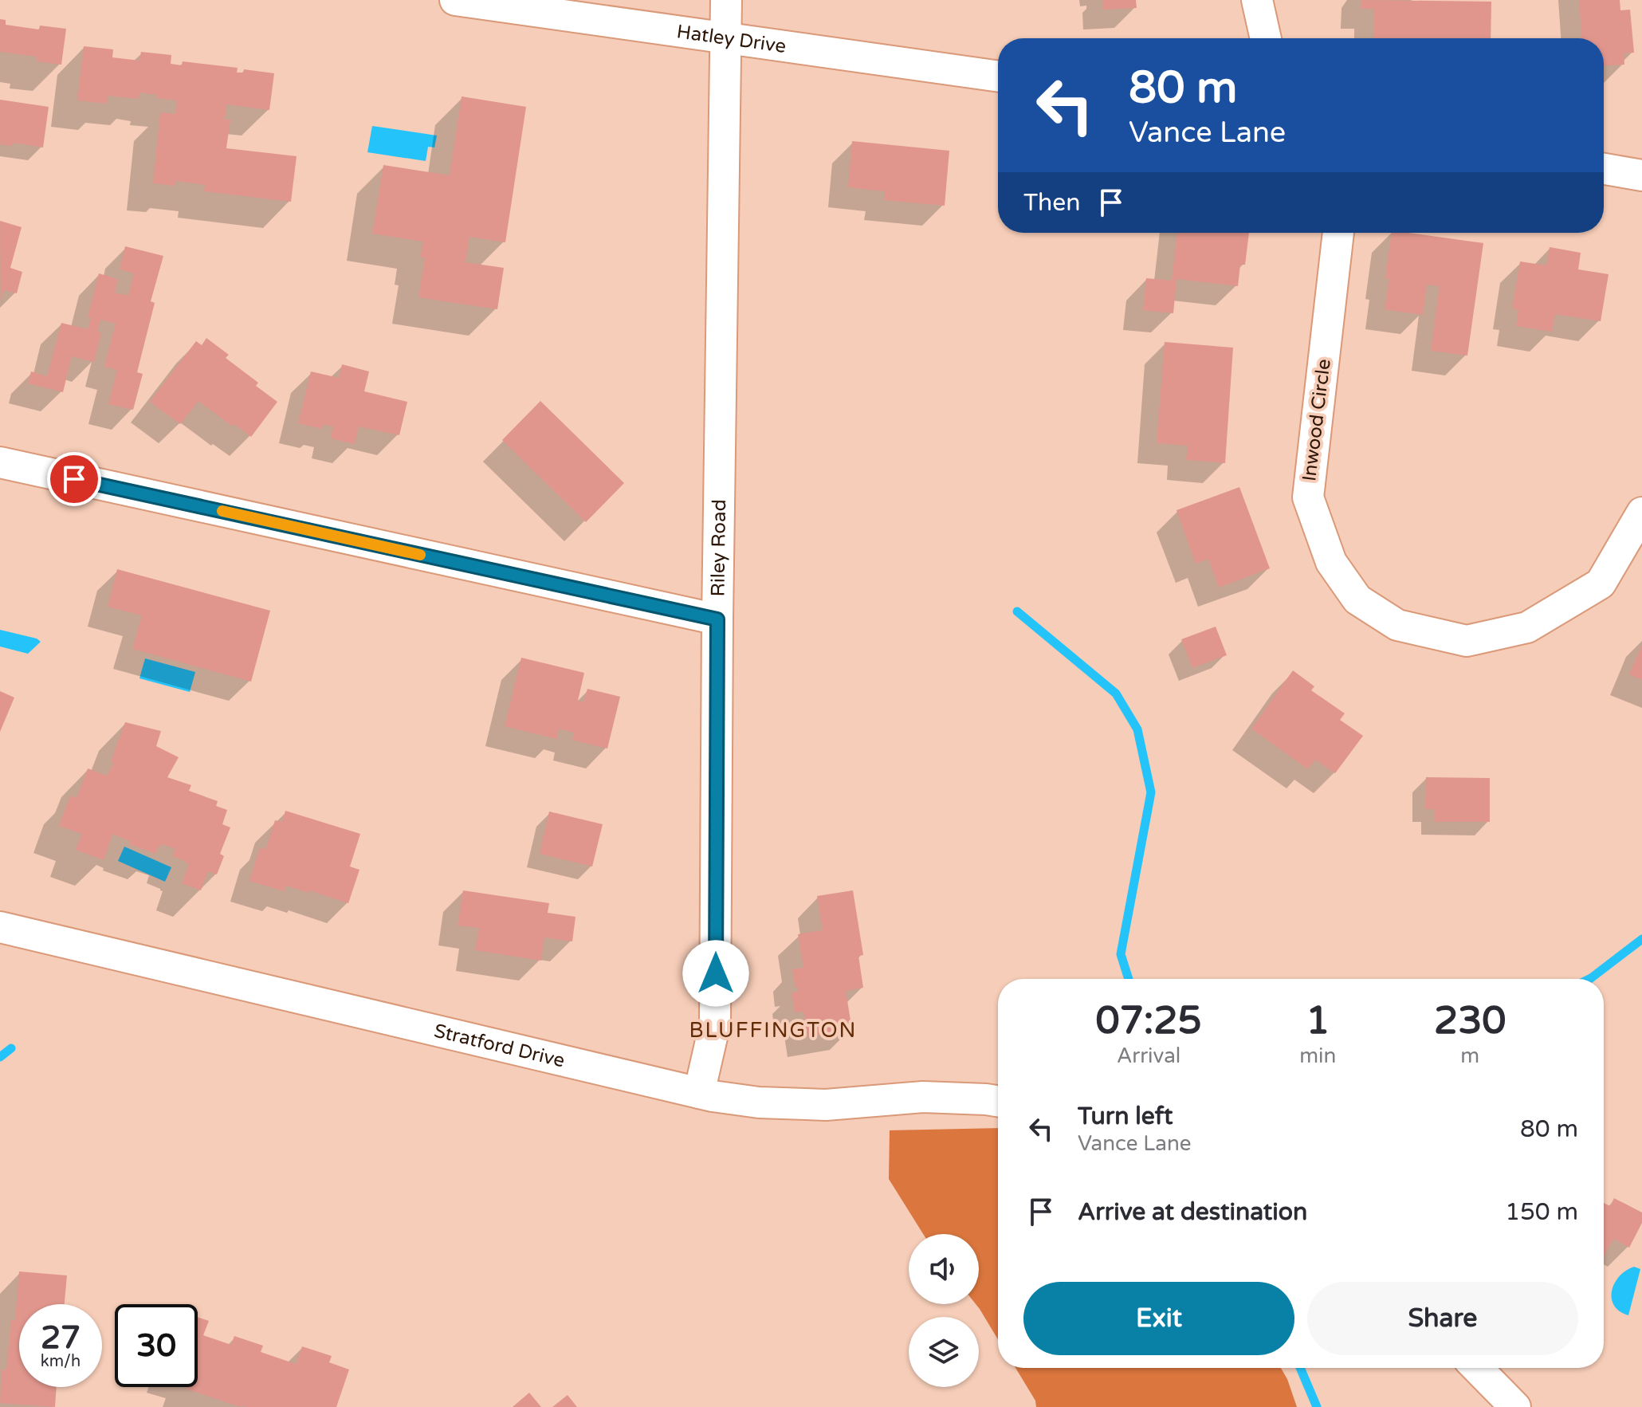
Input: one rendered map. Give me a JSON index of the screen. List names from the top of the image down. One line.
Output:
{"streets":{"street":["Hatley Drive","Inwood Circle","Riley Road","Stratford Drive"]},"crossings":[["Hatley Drive","Riley Road"],["Riley Road","Stratford Drive"]],"districts":["BLUFFINGTON"],"page":{"turn":["80 m","Vance Lane"],"then":"Then","eta":["07:25","Arrival","1","min","230","m"],"list":[{"name":"Turn left","note":"Vance Lane","value":"80 m"},{"name":"Arrive at destination","value":"150 m"}],"buttons":["Exit","Share"],"speed":"27 km/h","limit":"30"}}
